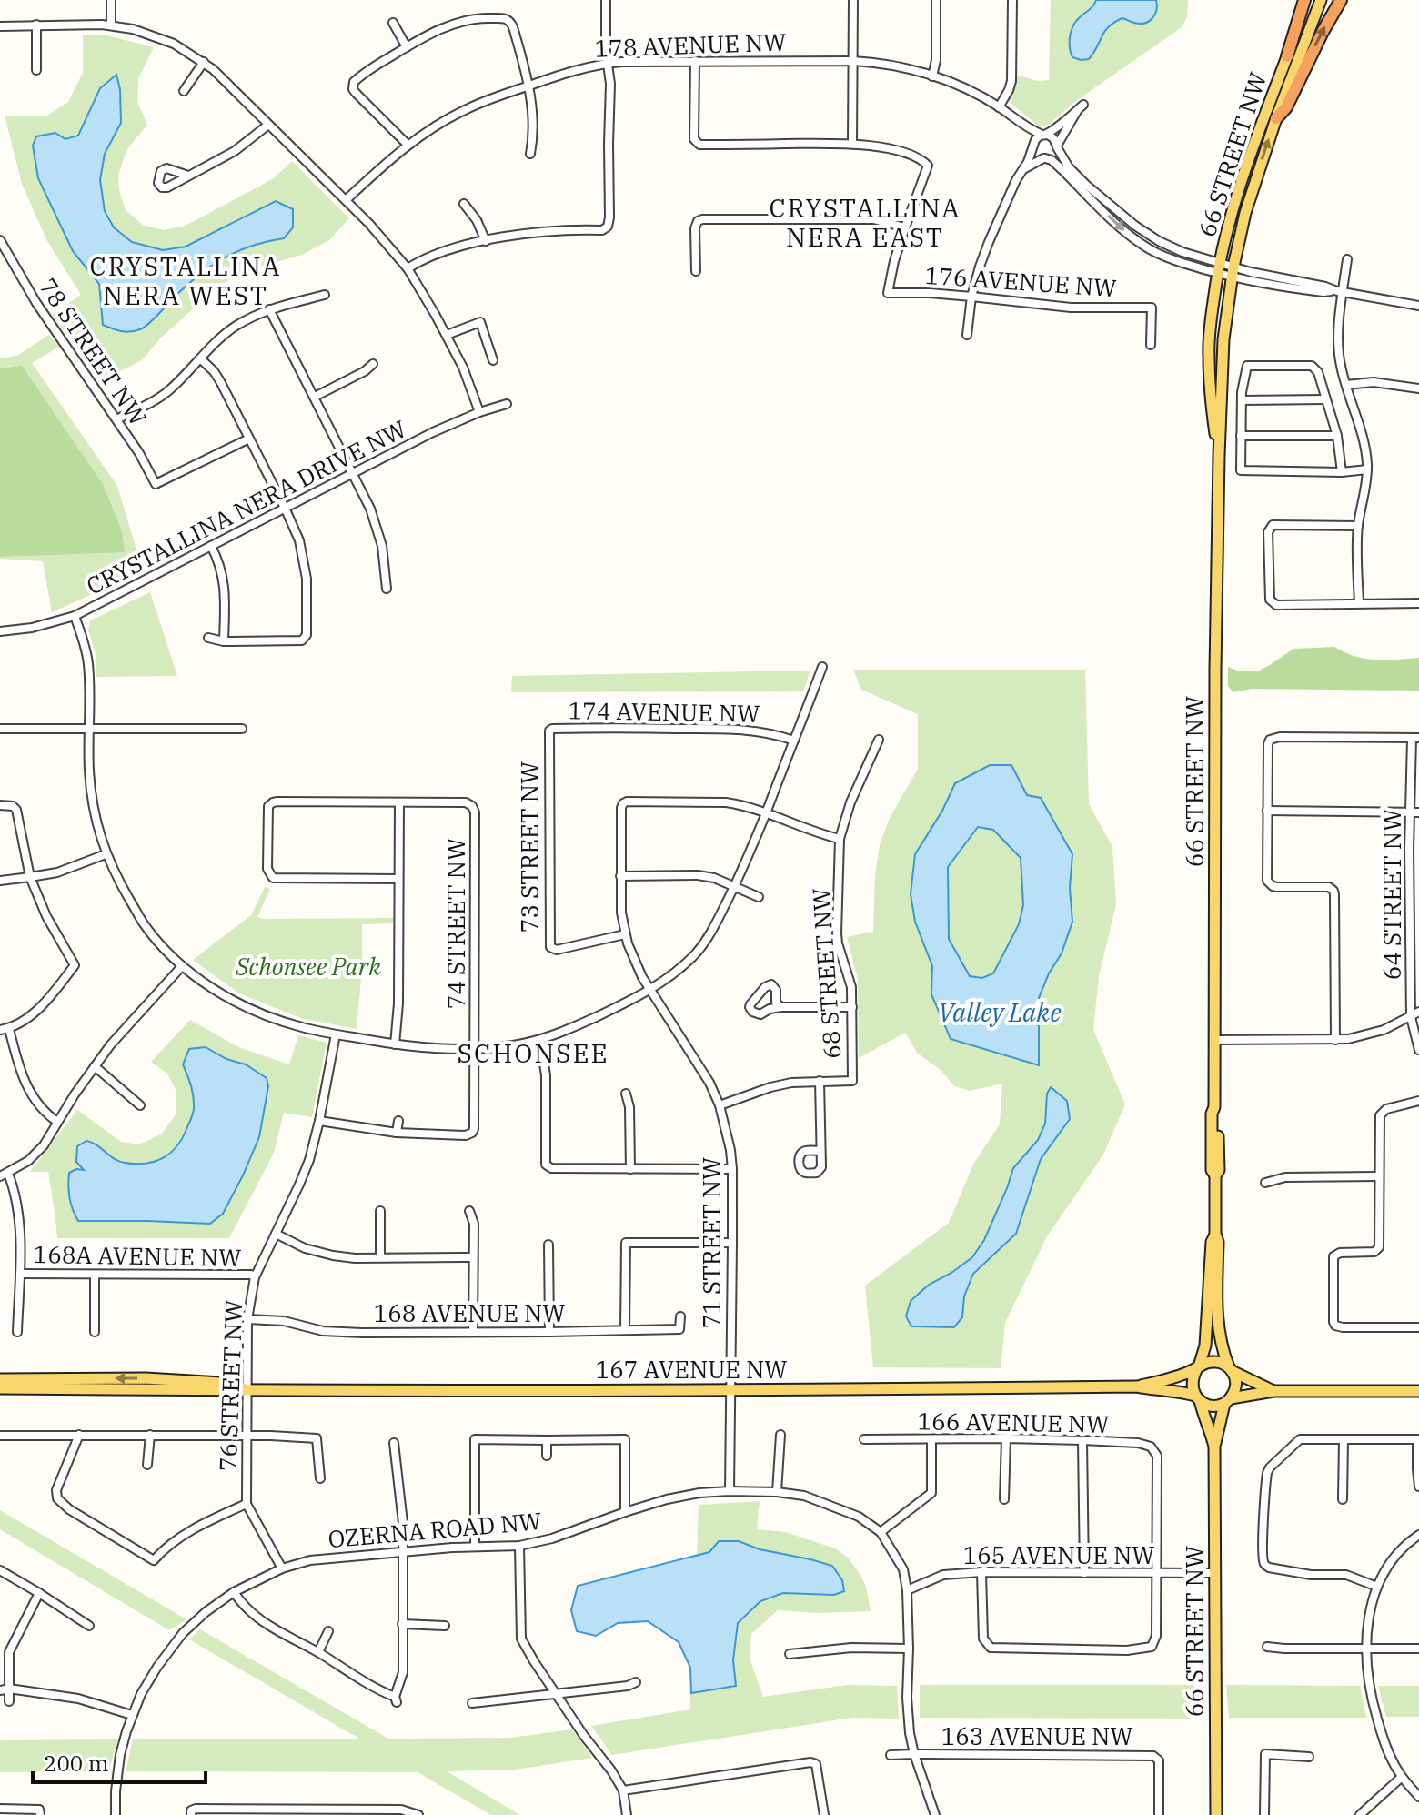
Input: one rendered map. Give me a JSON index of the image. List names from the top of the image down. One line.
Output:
{"streets":{"main road":["66 STREET NW","167 AVENUE NW"],"street":["178 AVENUE NW","176 AVENUE NW","78 STREET NW","CRYSTALLINA NERA DRIVE NW","174 AVENUE NW","73 STREET NW","64 STREET NW","74 STREET NW","68 STREET NW","71 STREET NW","168A AVENUE NW","168 AVENUE NW","76 STREET NW","166 AVENUE NW","OZERNA ROAD NW","165 AVENUE NW","163 AVENUE NW"]},"crossings":[["66 STREET NW","167 AVENUE NW"],["66 STREET NW","165 AVENUE NW"],["174 AVENUE NW","73 STREET NW"],["73 STREET NW","71 STREET NW"],["71 STREET NW","167 AVENUE NW"],["71 STREET NW","OZERNA ROAD NW"],["168A AVENUE NW","76 STREET NW"],["168 AVENUE NW","76 STREET NW"],["167 AVENUE NW","76 STREET NW"],["76 STREET NW","OZERNA ROAD NW"],["166 AVENUE NW","165 AVENUE NW"],["OZERNA ROAD NW","165 AVENUE NW"],["OZERNA ROAD NW","163 AVENUE NW"]],"districts":["CRYSTALLINA NERA EAST","CRYSTALLINA NERA WEST","SCHONSEE"],"water":["Valley Lake"],"parks":["Schonsee Park"],"scale_bar":"200 m"}
